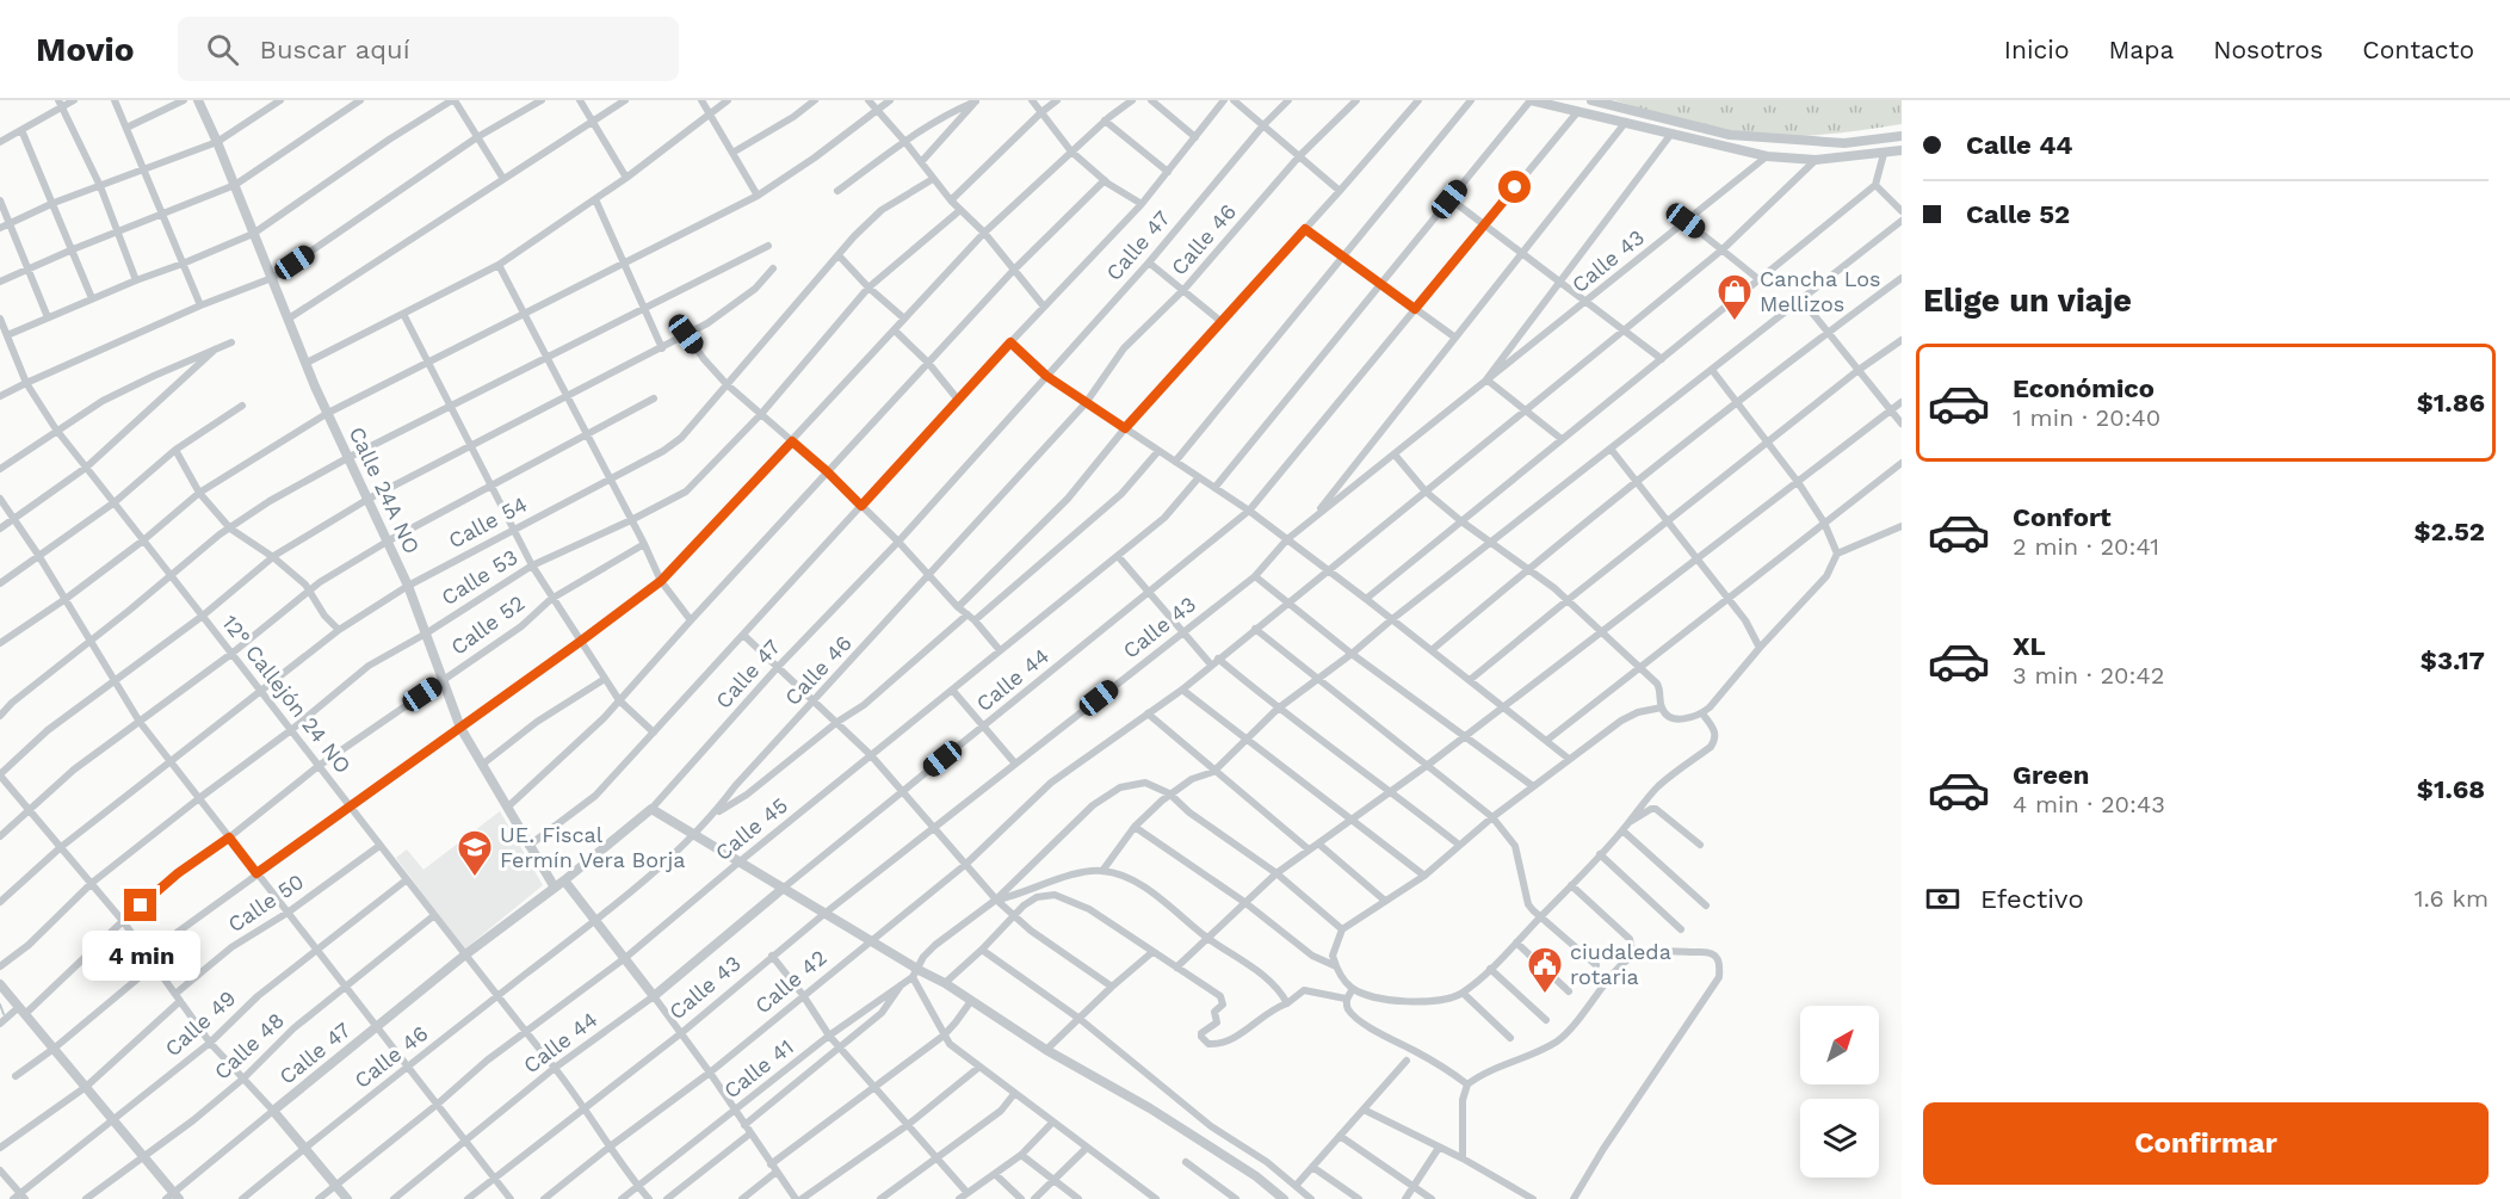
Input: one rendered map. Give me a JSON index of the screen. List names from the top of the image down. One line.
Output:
{"streets":{"street":["Calle 46","Calle 47","Calle 43","Calle 24A NO","Calle 54","Calle 53","Calle 52","Calle 44","12° Callejón 24 NO","Calle 45","Calle 50","Calle 42","Calle 49","Calle 48","Calle 41"]},"crossings":[["Calle 46","12° Callejón 24 NO"],["Calle 47","Calle 24A NO"],["Calle 47","12° Callejón 24 NO"],["Calle 43","12° Callejón 24 NO"],["Calle 24A NO","Calle 54"],["Calle 24A NO","Calle 53"],["Calle 24A NO","Calle 52"],["Calle 54","12° Callejón 24 NO"],["Calle 53","12° Callejón 24 NO"],["Calle 52","12° Callejón 24 NO"],["Calle 44","12° Callejón 24 NO"],["12° Callejón 24 NO","Calle 45"],["12° Callejón 24 NO","Calle 50"],["12° Callejón 24 NO","Calle 42"],["12° Callejón 24 NO","Calle 49"],["12° Callejón 24 NO","Calle 48"],["12° Callejón 24 NO","Calle 41"]],"places":{"shop":["Cancha Los Mellizos"],"school or university":["UE. Fiscal Fermín Vera Borja"],"public building":["ciudaleda rotaria"]},"north":"top right","page":{"header":"Movio","search":"Buscar aquí","nav":["Inicio","Mapa","Nosotros","Contacto"],"banner":["Calle 44","Calle 52"],"heading":"Elige un viaje","list":[{"name":"Económico","note":"1 min · 20:40","value":"$1.86"},{"name":"Confort","note":"2 min · 20:41","value":"$2.52"},{"name":"XL","note":"3 min · 20:42","value":"$3.17"},{"name":"Green","note":"4 min · 20:43","value":"$1.68"}],"pay":["Efectivo","1.6 km"],"bubble":"4 min","buttons":"Confirmar"}}
